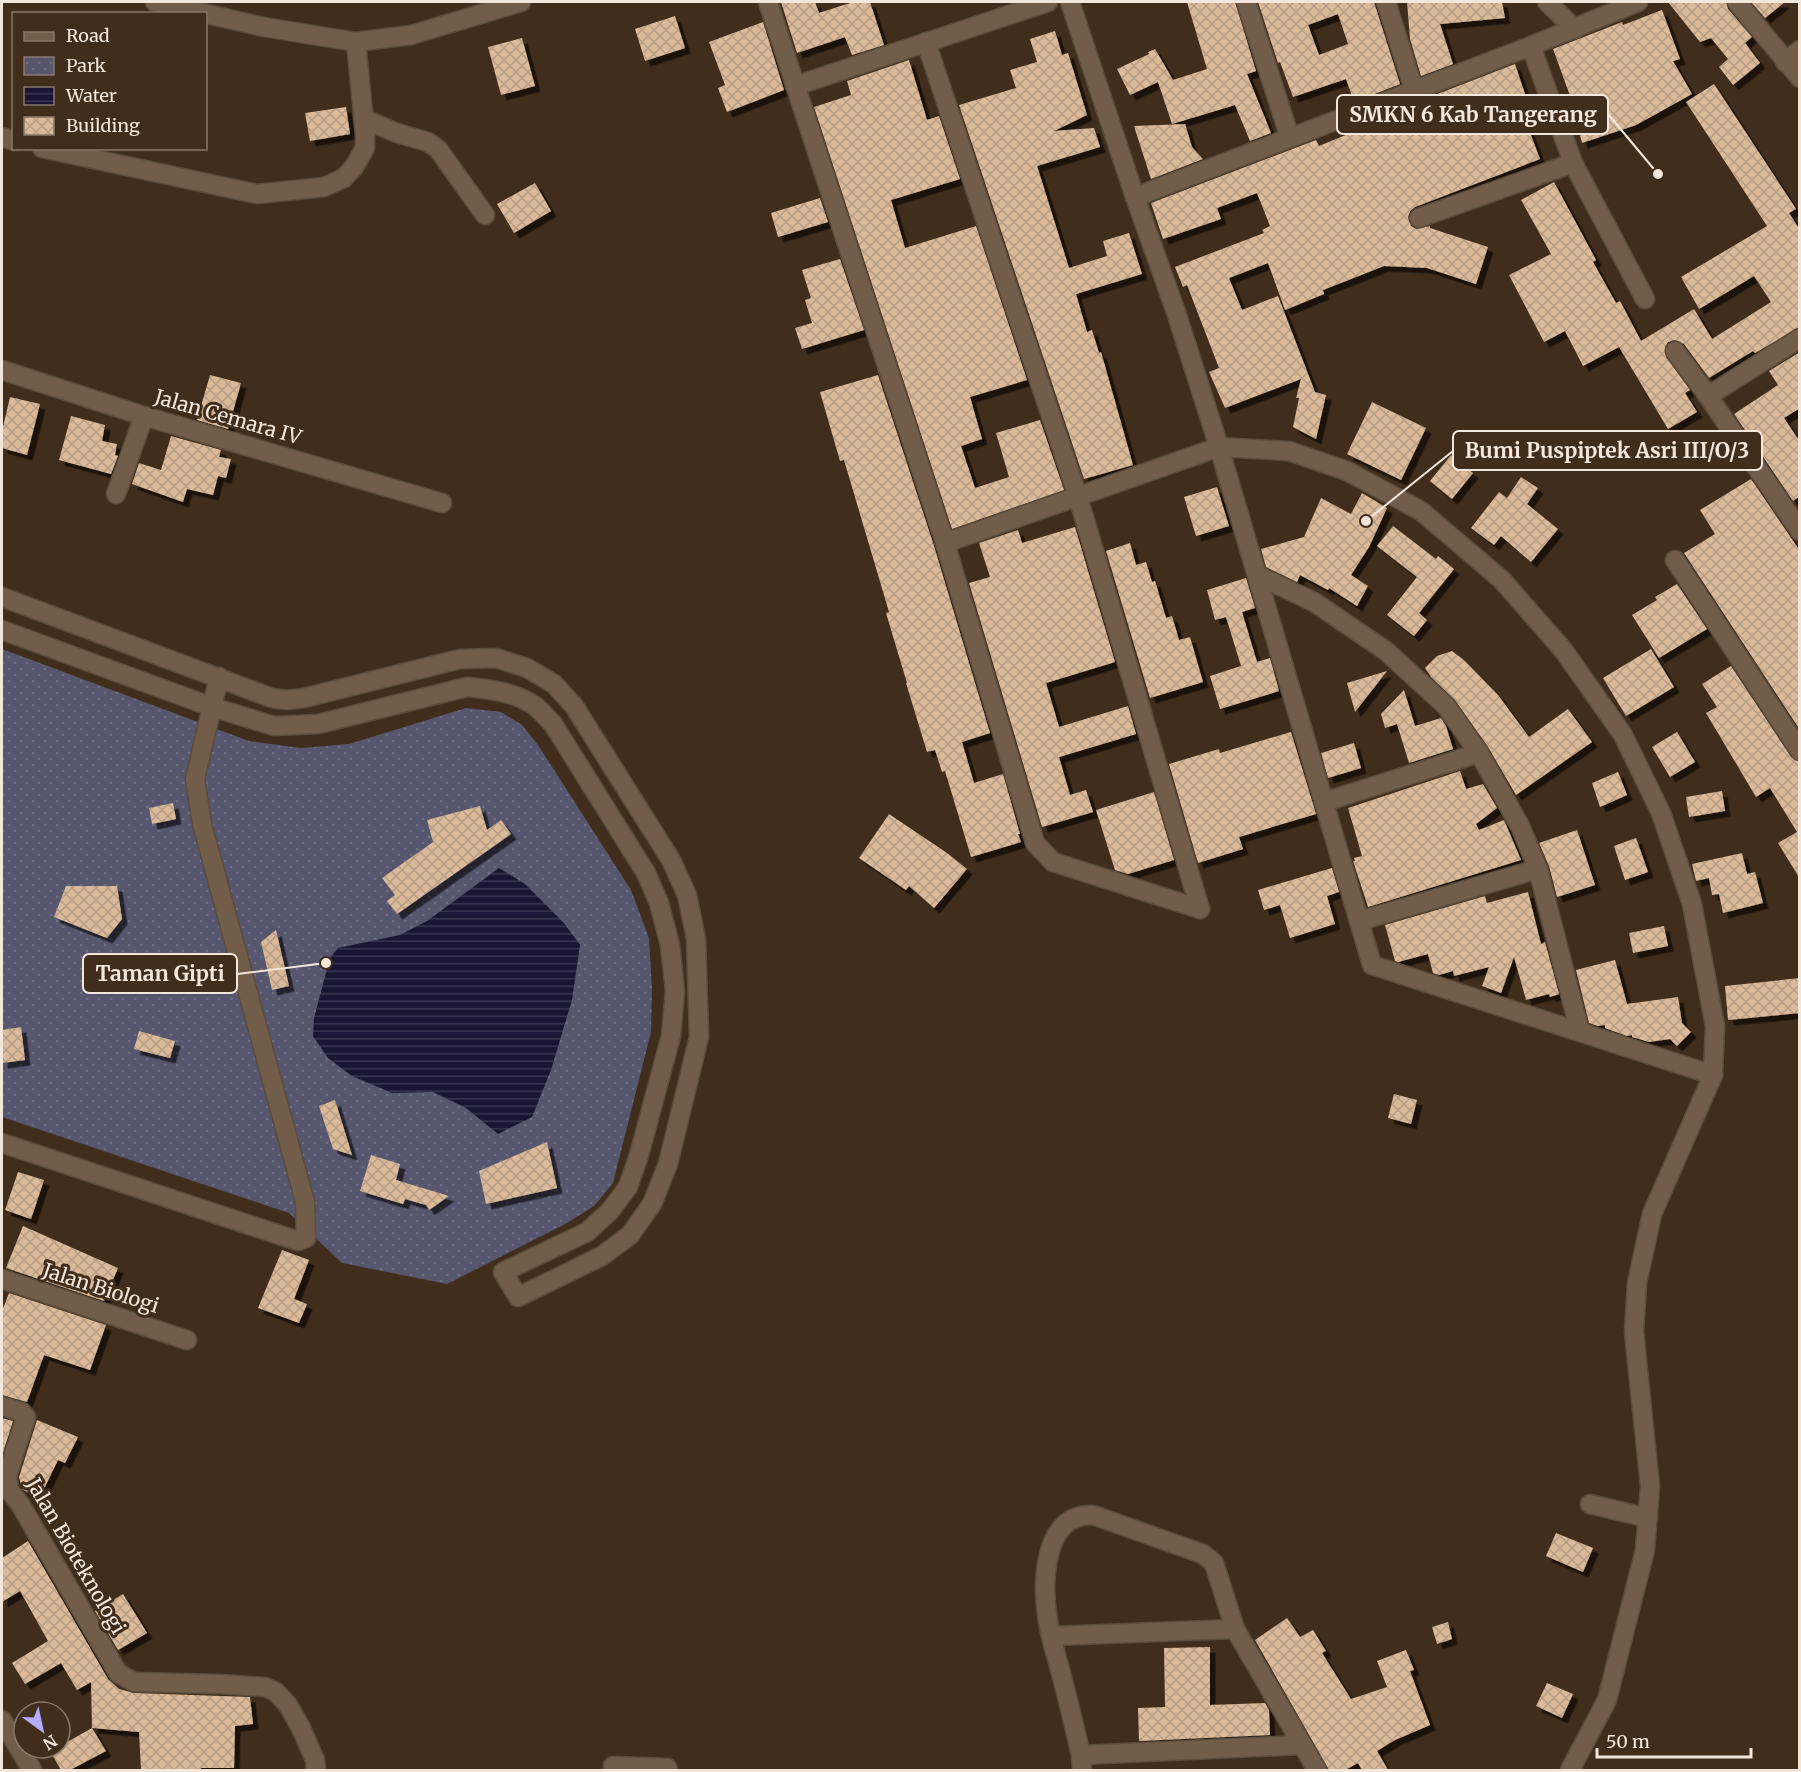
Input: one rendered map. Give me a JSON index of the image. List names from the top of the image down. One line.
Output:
{"streets":{"street":["Jalan Cemara IV","Jalan Biologi","Jalan Bioteknologi"]},"places":["SMKN 6 Kab Tangerang","Bumi Puspiptek Asri III/O/3","Taman Gipti"],"legend":["Road","Park","Water","Building"],"scale_bar":"50 m","north":"bottom right"}
